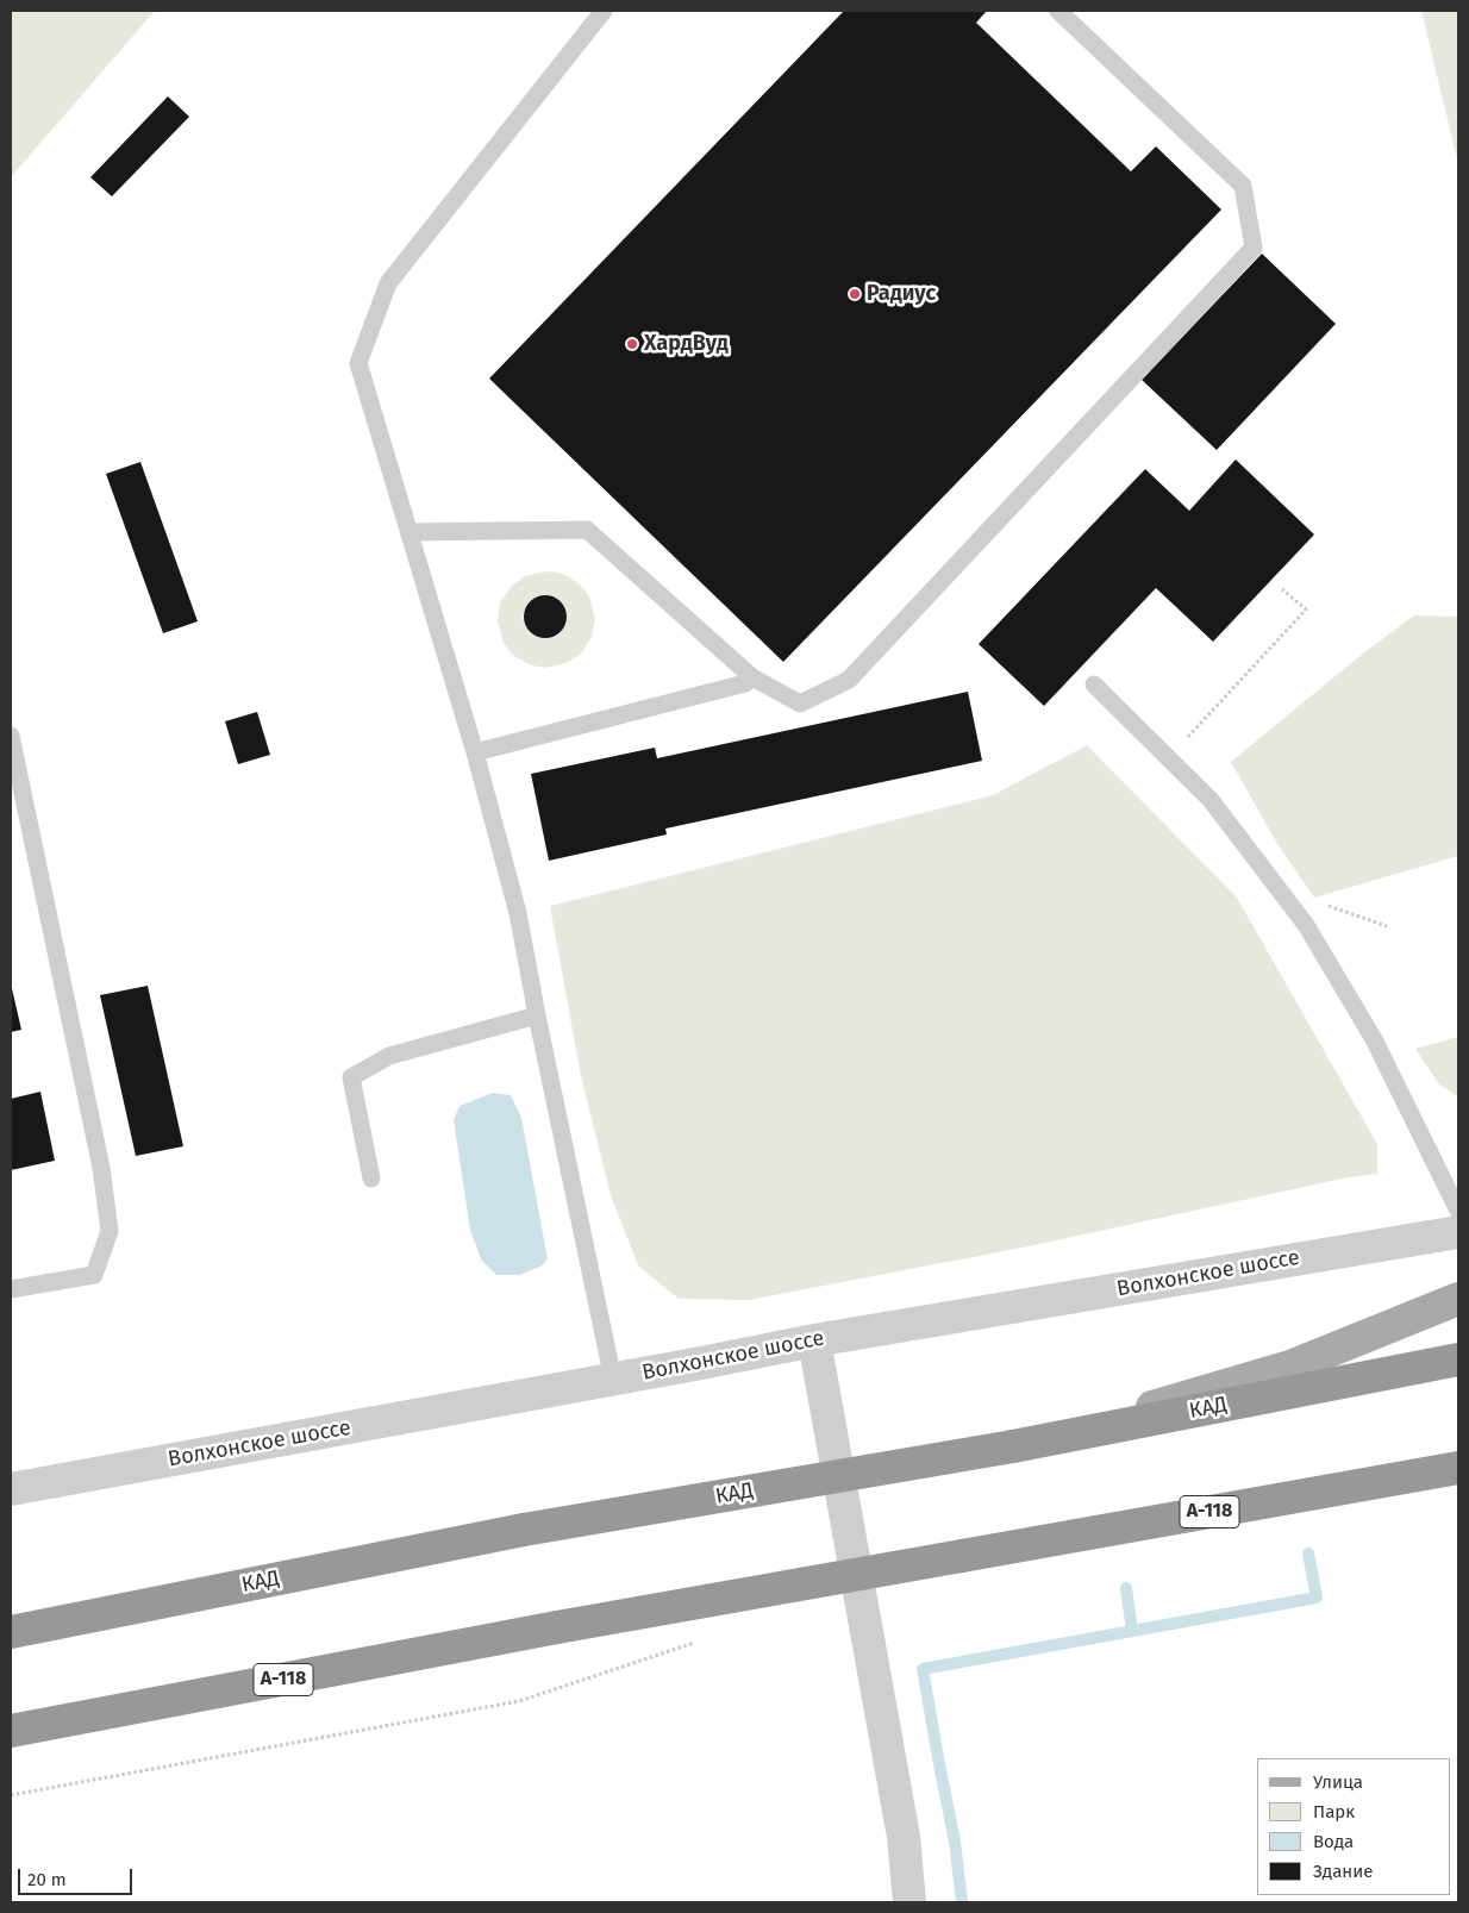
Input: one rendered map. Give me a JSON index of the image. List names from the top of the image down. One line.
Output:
{"streets":{"highway":["КАД","А-118"],"street":["Волхонское шоссе"]},"places":["Радиус","ХардВуд"],"legend":["Улица","Парк","Вода","Здание"],"scale_bar":"20 m"}
